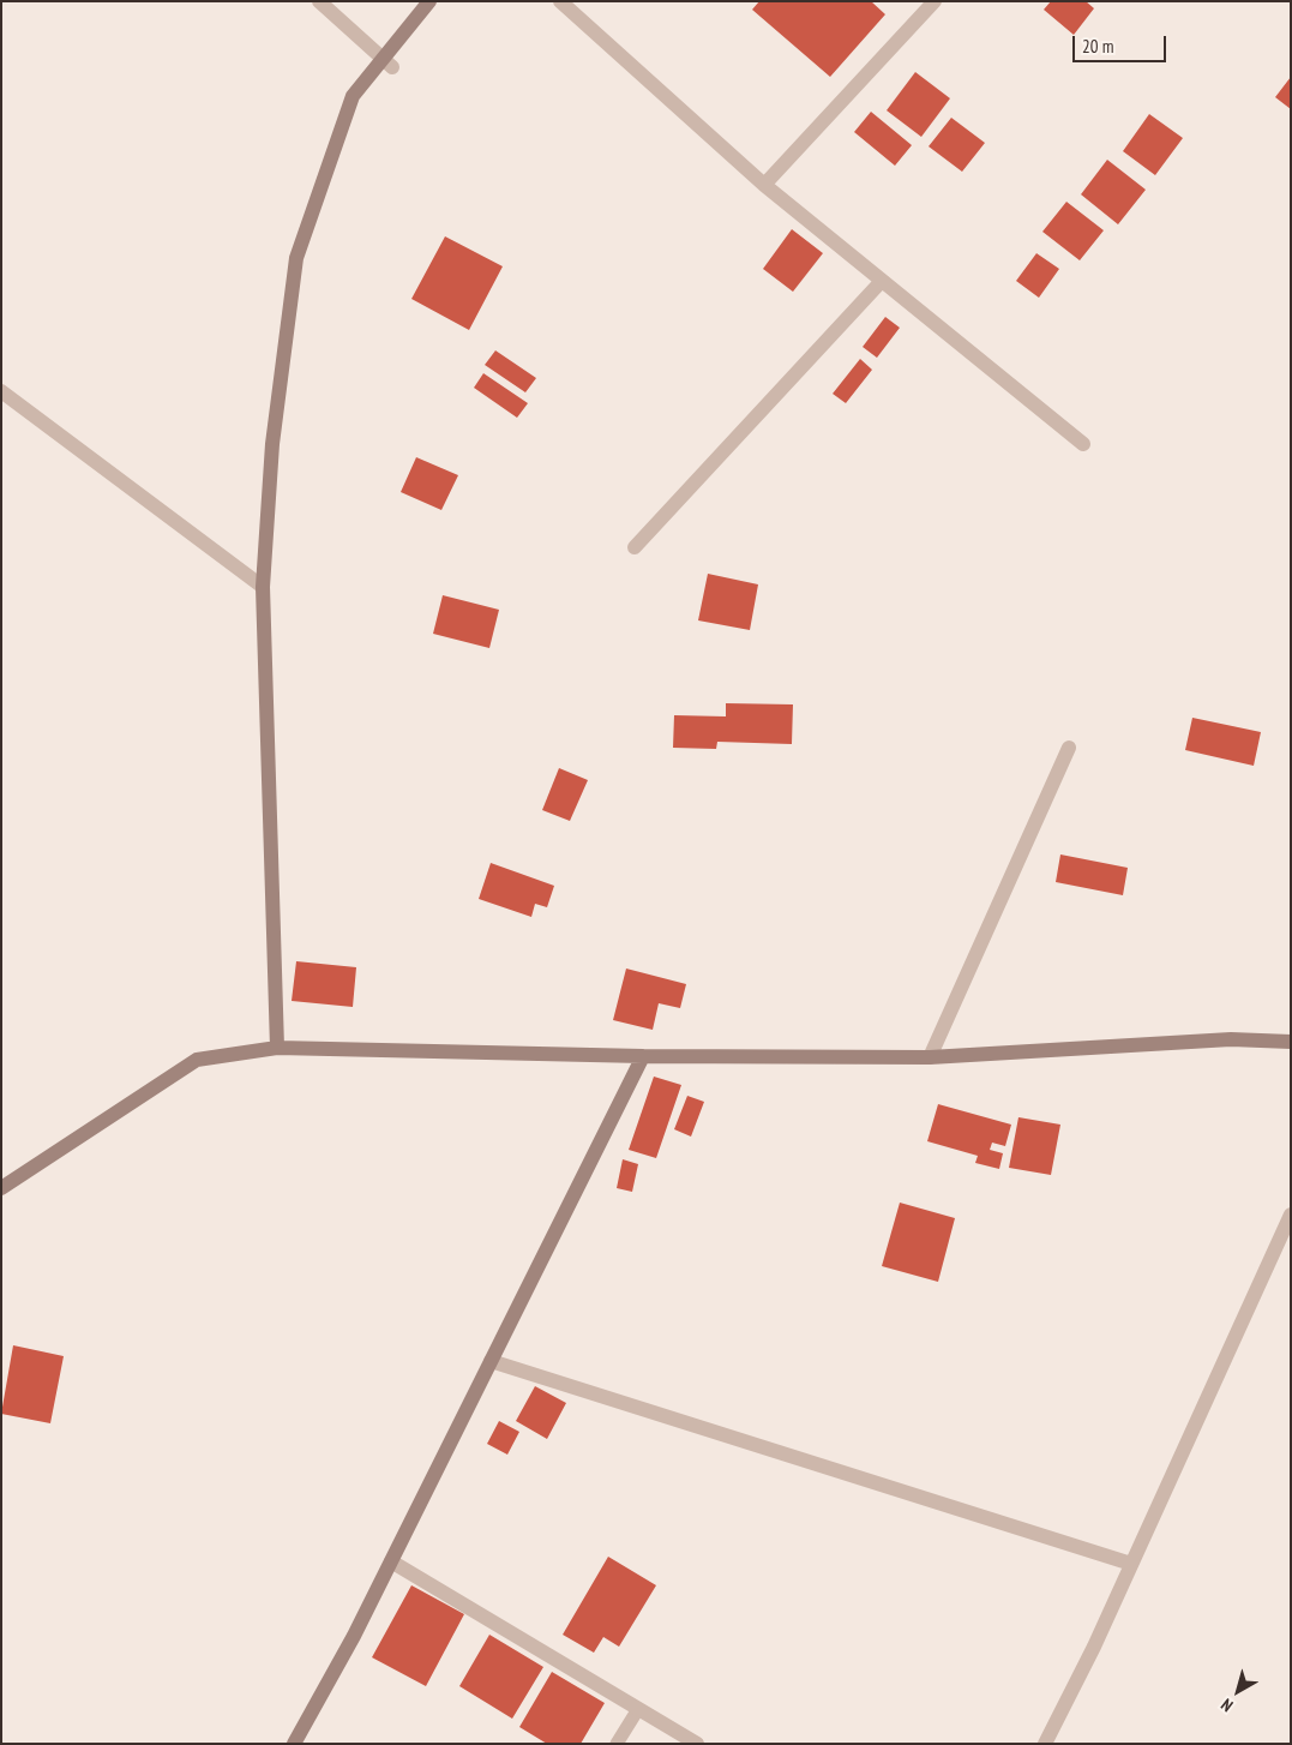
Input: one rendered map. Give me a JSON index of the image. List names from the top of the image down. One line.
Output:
{"scale_bar":"20 m","north":"bottom left"}
